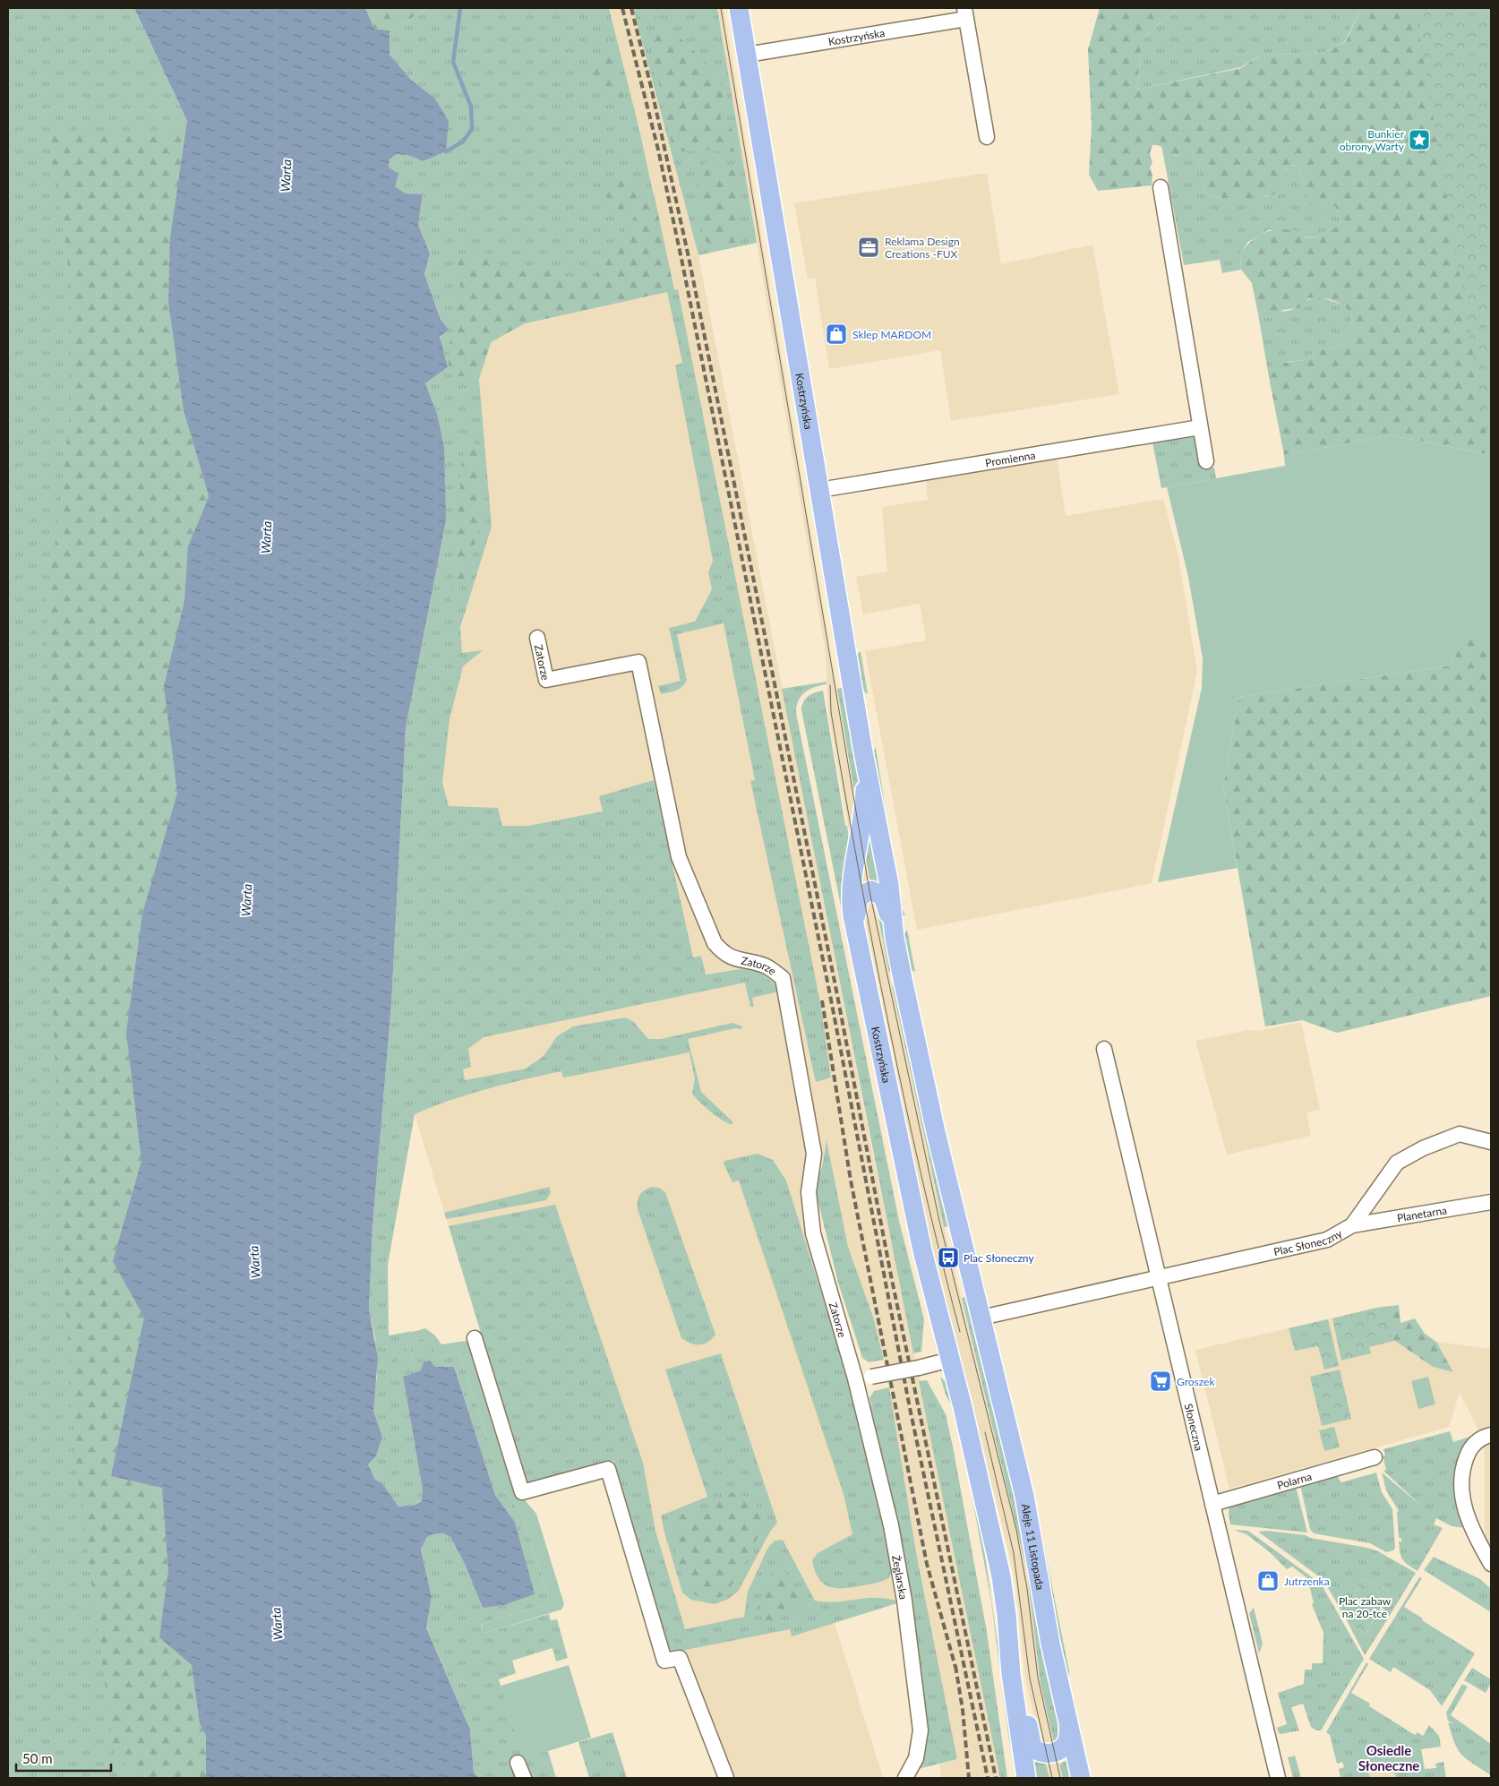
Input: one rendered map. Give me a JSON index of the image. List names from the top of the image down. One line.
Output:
{"streets":{"main road":["Kostrzyńska","Aleje 11 Listopada"],"street":["Promienna","Zatorze","Planetarna","Plac Słoneczny","Słoneczna","Polarna","Żeglarska"]},"crossings":[["Kostrzyńska","Promienna"],["Kostrzyńska","Plac Słoneczny"],["Kostrzyńska","Aleje 11 Listopada"],["Zatorze","Żeglarska"],["Planetarna","Plac Słoneczny"],["Plac Słoneczny","Słoneczna"],["Plac Słoneczny","Aleje 11 Listopada"],["Słoneczna","Polarna"]],"districts":["Osiedle Słoneczne"],"water":["Warta"],"parks":["Plac zabaw na 20-tce"],"places":{"place":["Bunkier obrony Warty"],"office":["Reklama Design Creations -FUX"],"shop":["Sklep MARDOM","Jutrzenka"],"bus stop":["Plac Słoneczny"],"supermarket":["Groszek"]},"scale_bar":"50 m"}
